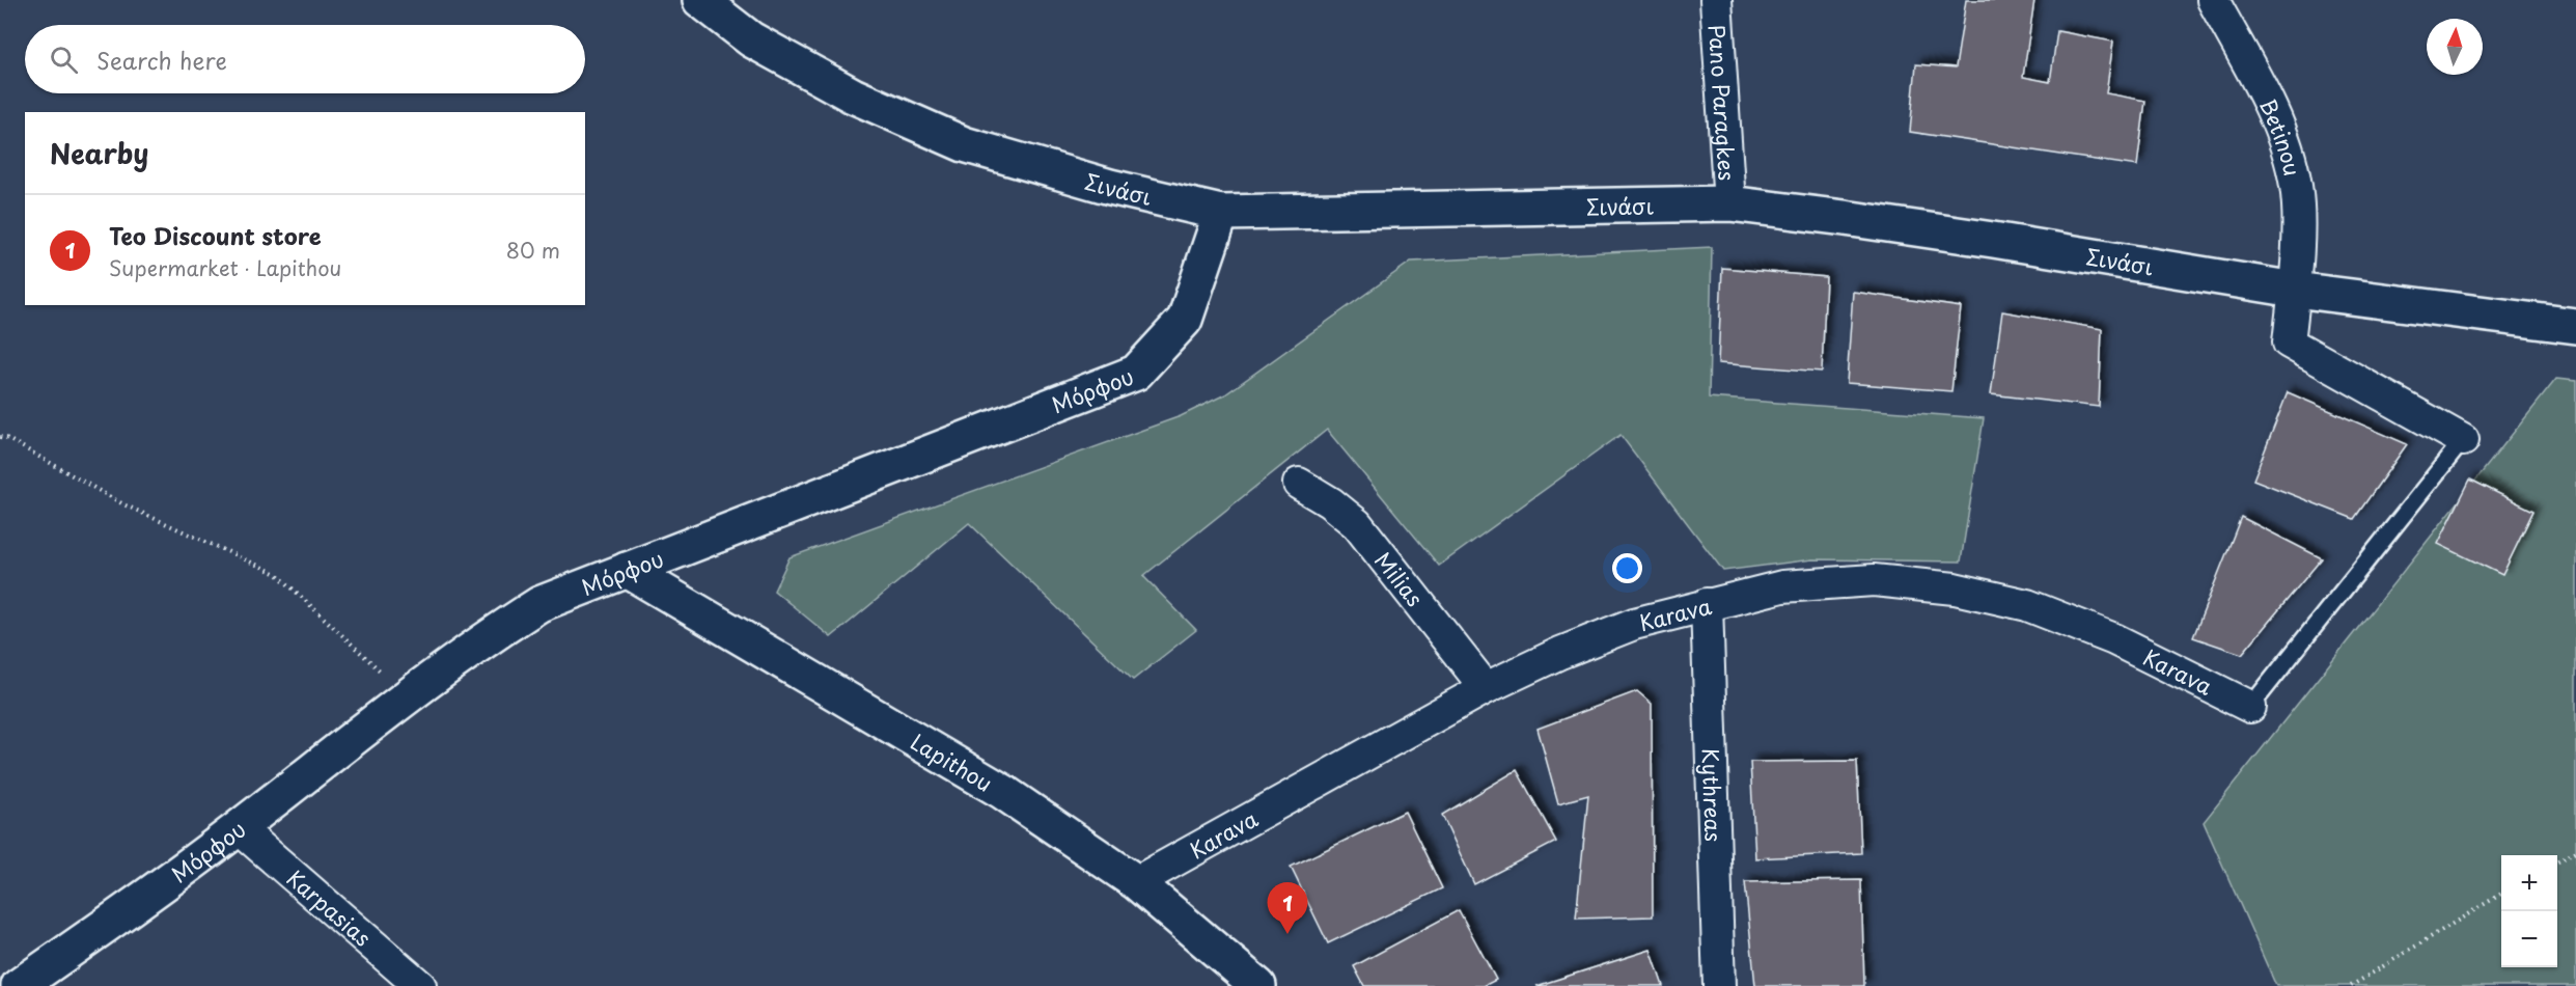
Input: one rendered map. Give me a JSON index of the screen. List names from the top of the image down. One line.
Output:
{"streets":{"street":["Pano Paragkes","Betinou","Σινάσι","Μόρφου","Milias","Karava","Lapithou","Kythreas","Karpasias"]},"crossings":[["Pano Paragkes","Σινάσι"],["Betinou","Σινάσι"],["Σινάσι","Μόρφου"],["Μόρφου","Lapithou"],["Μόρφου","Karpasias"],["Milias","Karava"],["Karava","Lapithou"],["Karava","Kythreas"]],"north":"top","page":{"search":"Search here","heading":"Nearby","list":[{"mark":"1","name":"Teo Discount store","note":"Supermarket · Lapithou","value":"80 m"}],"map_buttons":["+","−"],"pins":"1"}}
